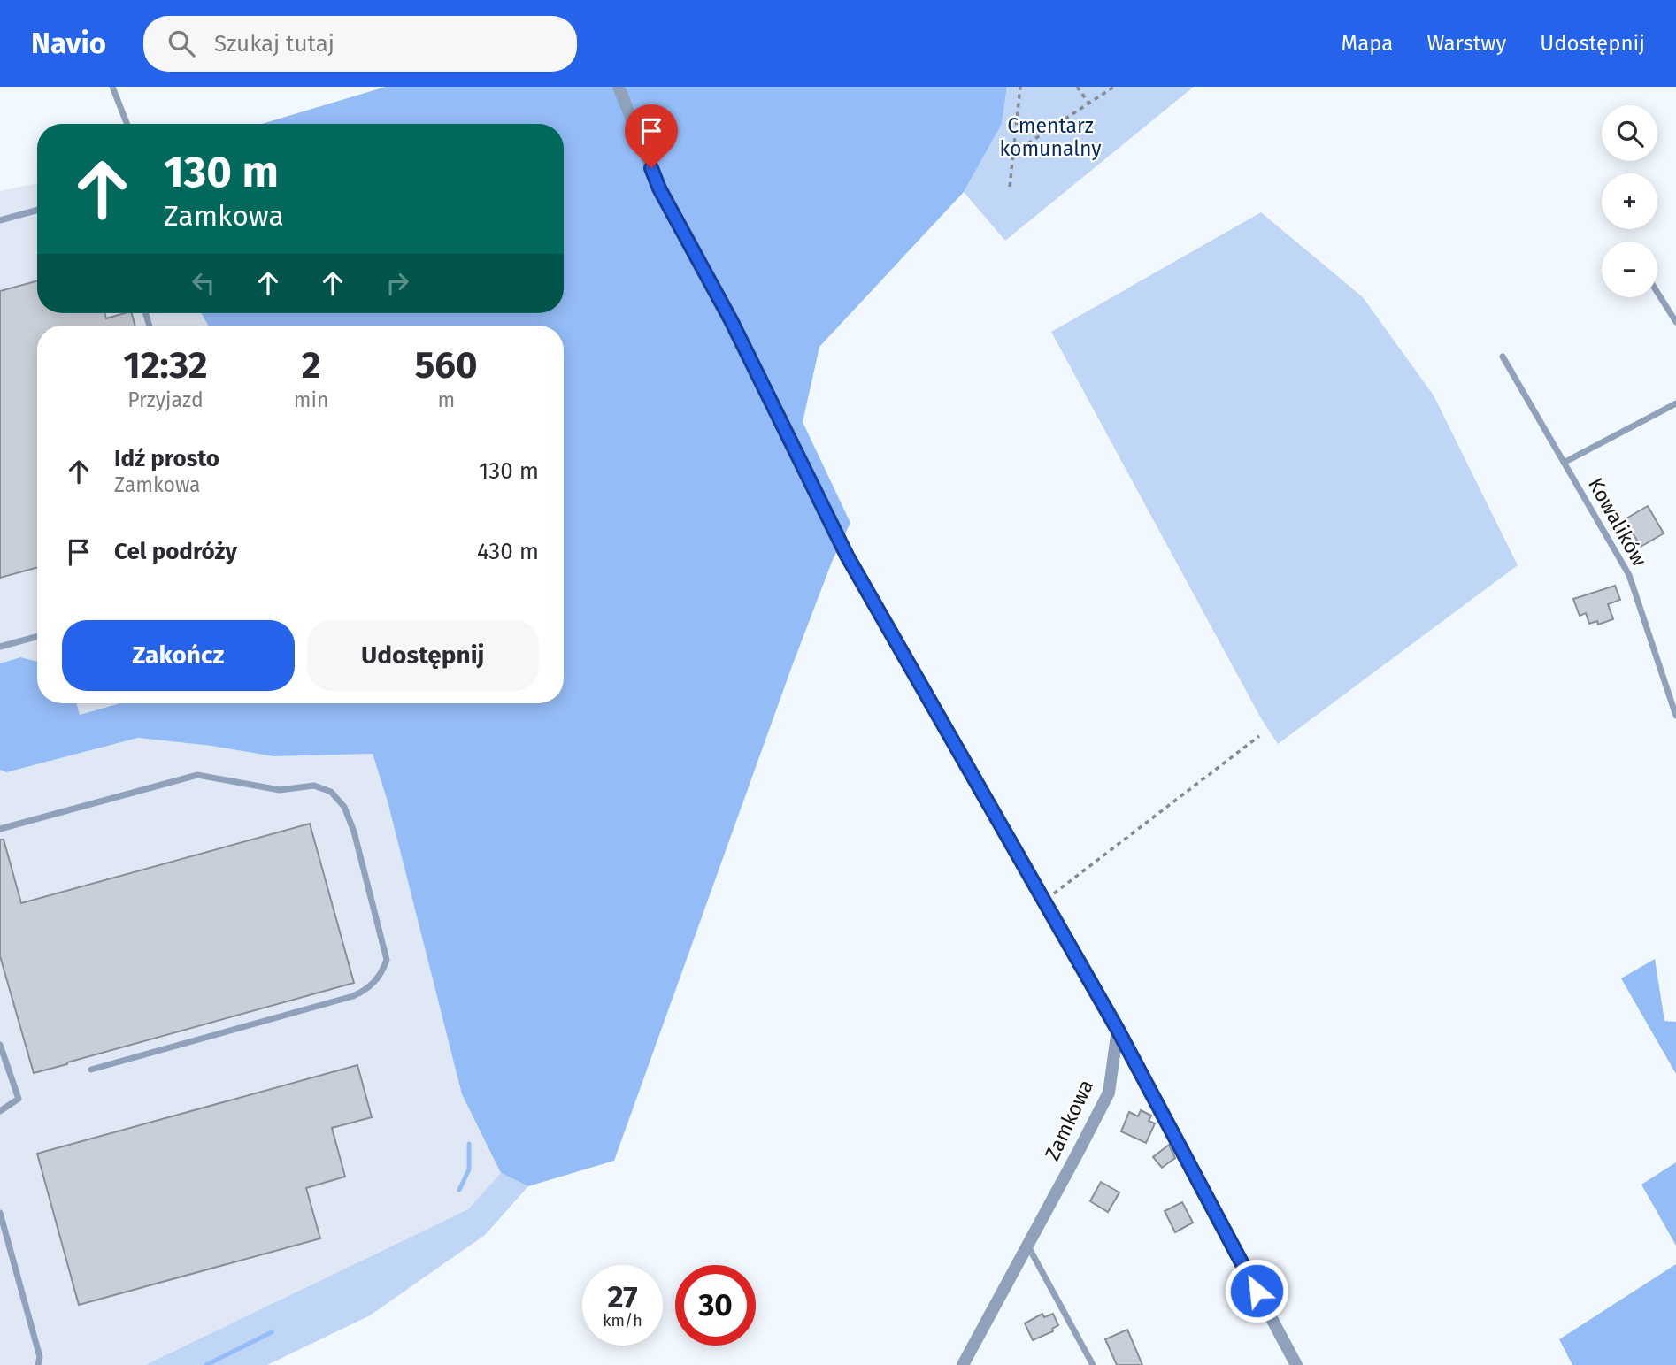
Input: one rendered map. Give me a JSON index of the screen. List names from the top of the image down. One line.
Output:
{"streets":{"street":["Zamkowa"],"lane":["Kowalików"]},"parks":["Cmentarz komunalny"],"page":{"header":"Navio","search":"Szukaj tutaj","nav":["Mapa","Warstwy","Udostępnij"],"map_buttons":["+","−"],"turn":["130 m","Zamkowa"],"eta":["12:32","Przyjazd","2","min","560","m"],"list":[{"name":"Idź prosto","note":"Zamkowa","value":"130 m"},{"name":"Cel podróży","value":"430 m"}],"buttons":["Zakończ","Udostępnij"],"speed":"27 km/h","limit":"30"}}
